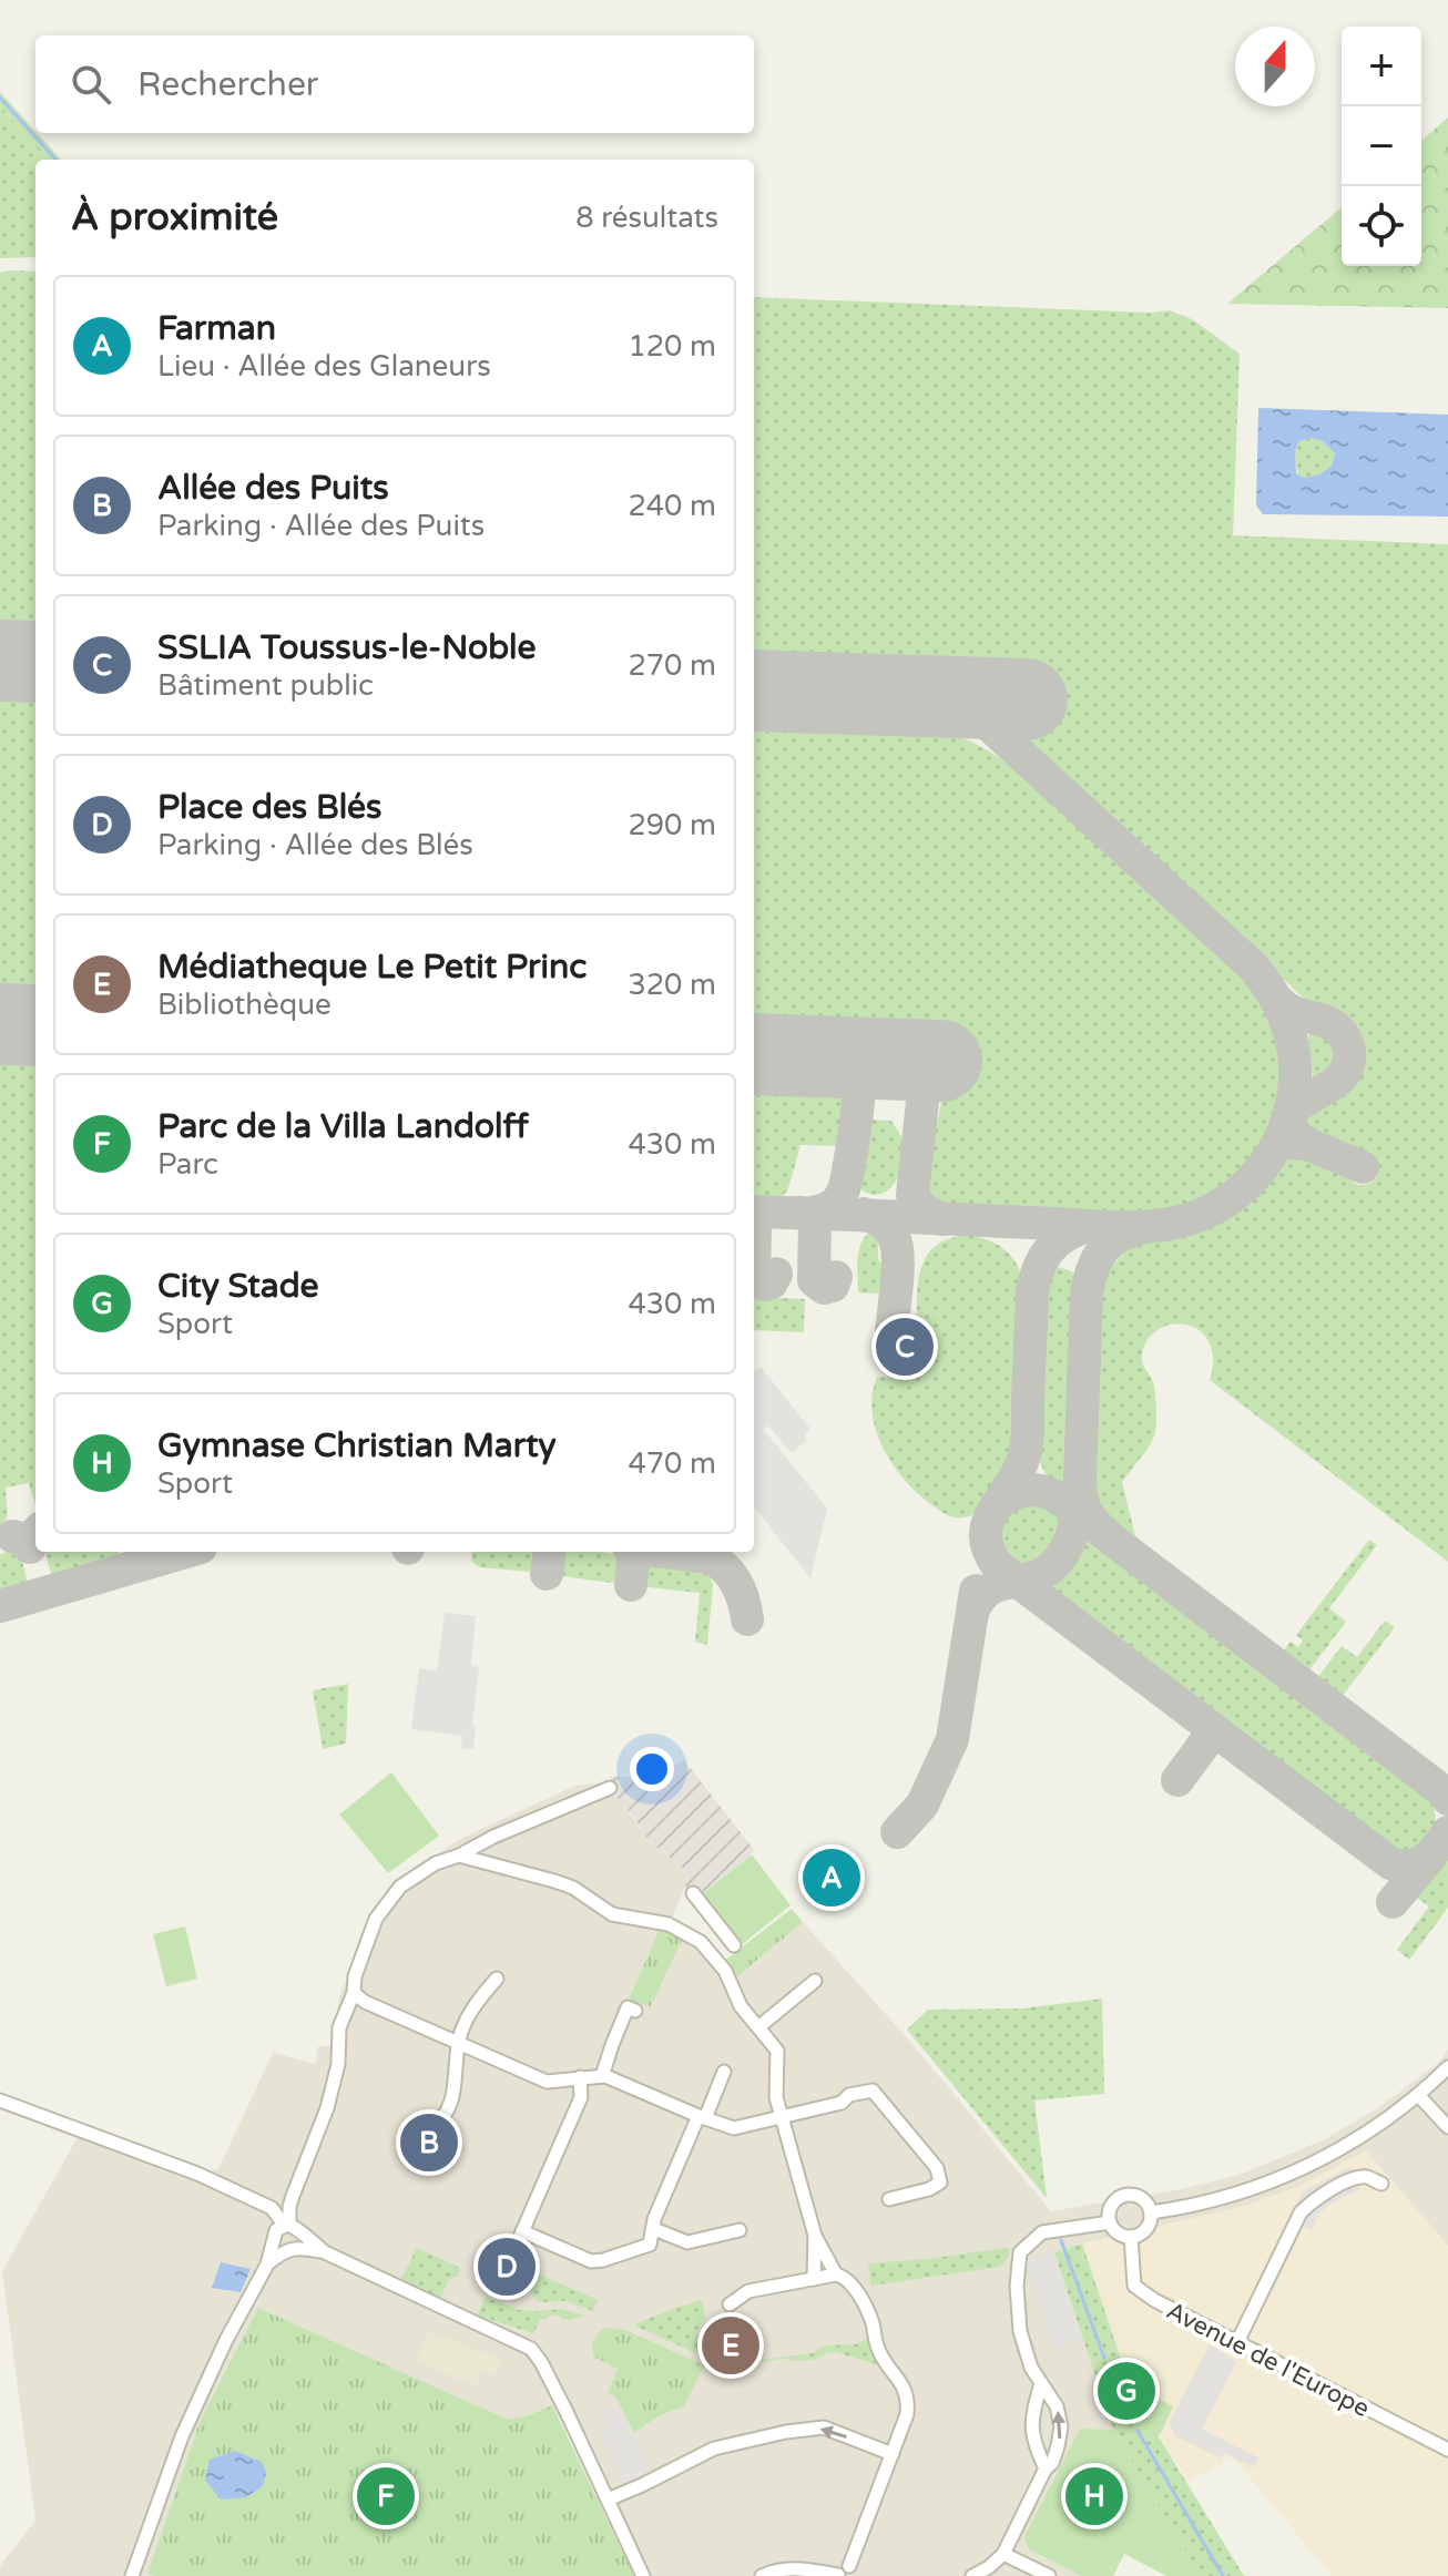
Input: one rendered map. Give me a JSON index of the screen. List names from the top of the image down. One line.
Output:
{"streets":{"street":["Avenue de l'Europe"]},"north":"top","page":{"map_buttons":["+","−"],"search":"Rechercher","heading":["À proximité","8 résultats"],"list":[{"mark":"A","name":"Farman","note":"Lieu · Allée des Glaneurs","value":"120 m"},{"mark":"B","name":"Allée des Puits","note":"Parking · Allée des Puits","value":"240 m"},{"mark":"C","name":"SSLIA Toussus-le-Noble","note":"Bâtiment public","value":"270 m"},{"mark":"D","name":"Place des Blés","note":"Parking · Allée des Blés","value":"290 m"},{"mark":"E","name":"Médiatheque Le Petit Princ","note":"Bibliothèque","value":"320 m"},{"mark":"F","name":"Parc de la Villa Landolff","note":"Parc","value":"430 m"},{"mark":"G","name":"City Stade","note":"Sport","value":"430 m"},{"mark":"H","name":"Gymnase Christian Marty","note":"Sport","value":"470 m"}],"pins":["C","A","B","D","E","G","F","H"]}}
